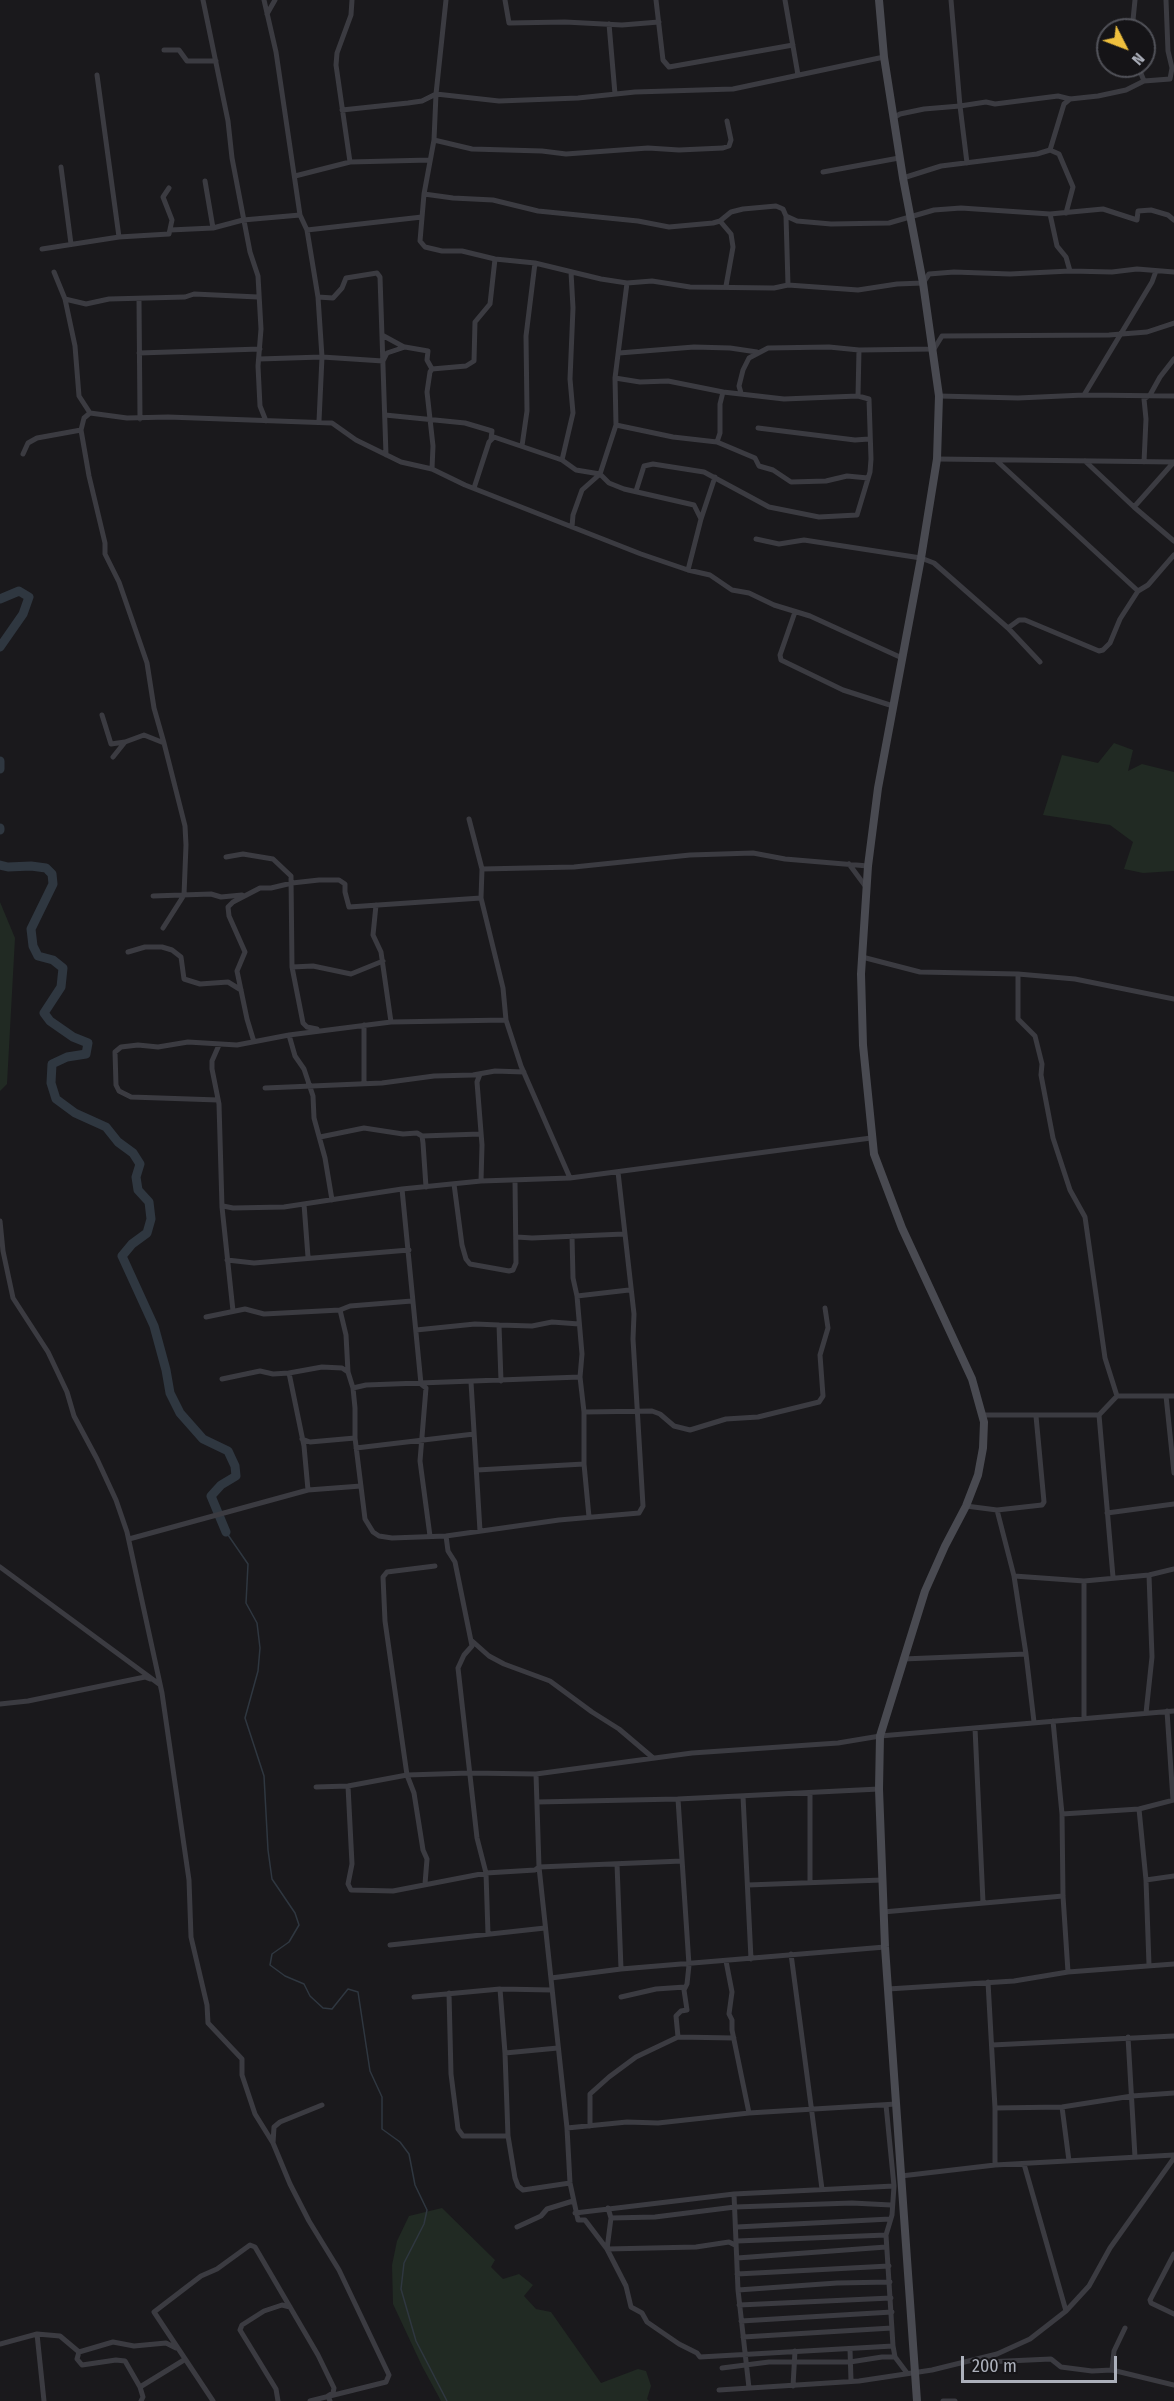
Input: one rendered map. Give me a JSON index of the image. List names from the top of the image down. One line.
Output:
{"scale_bar":"200 m","north":"bottom right"}
